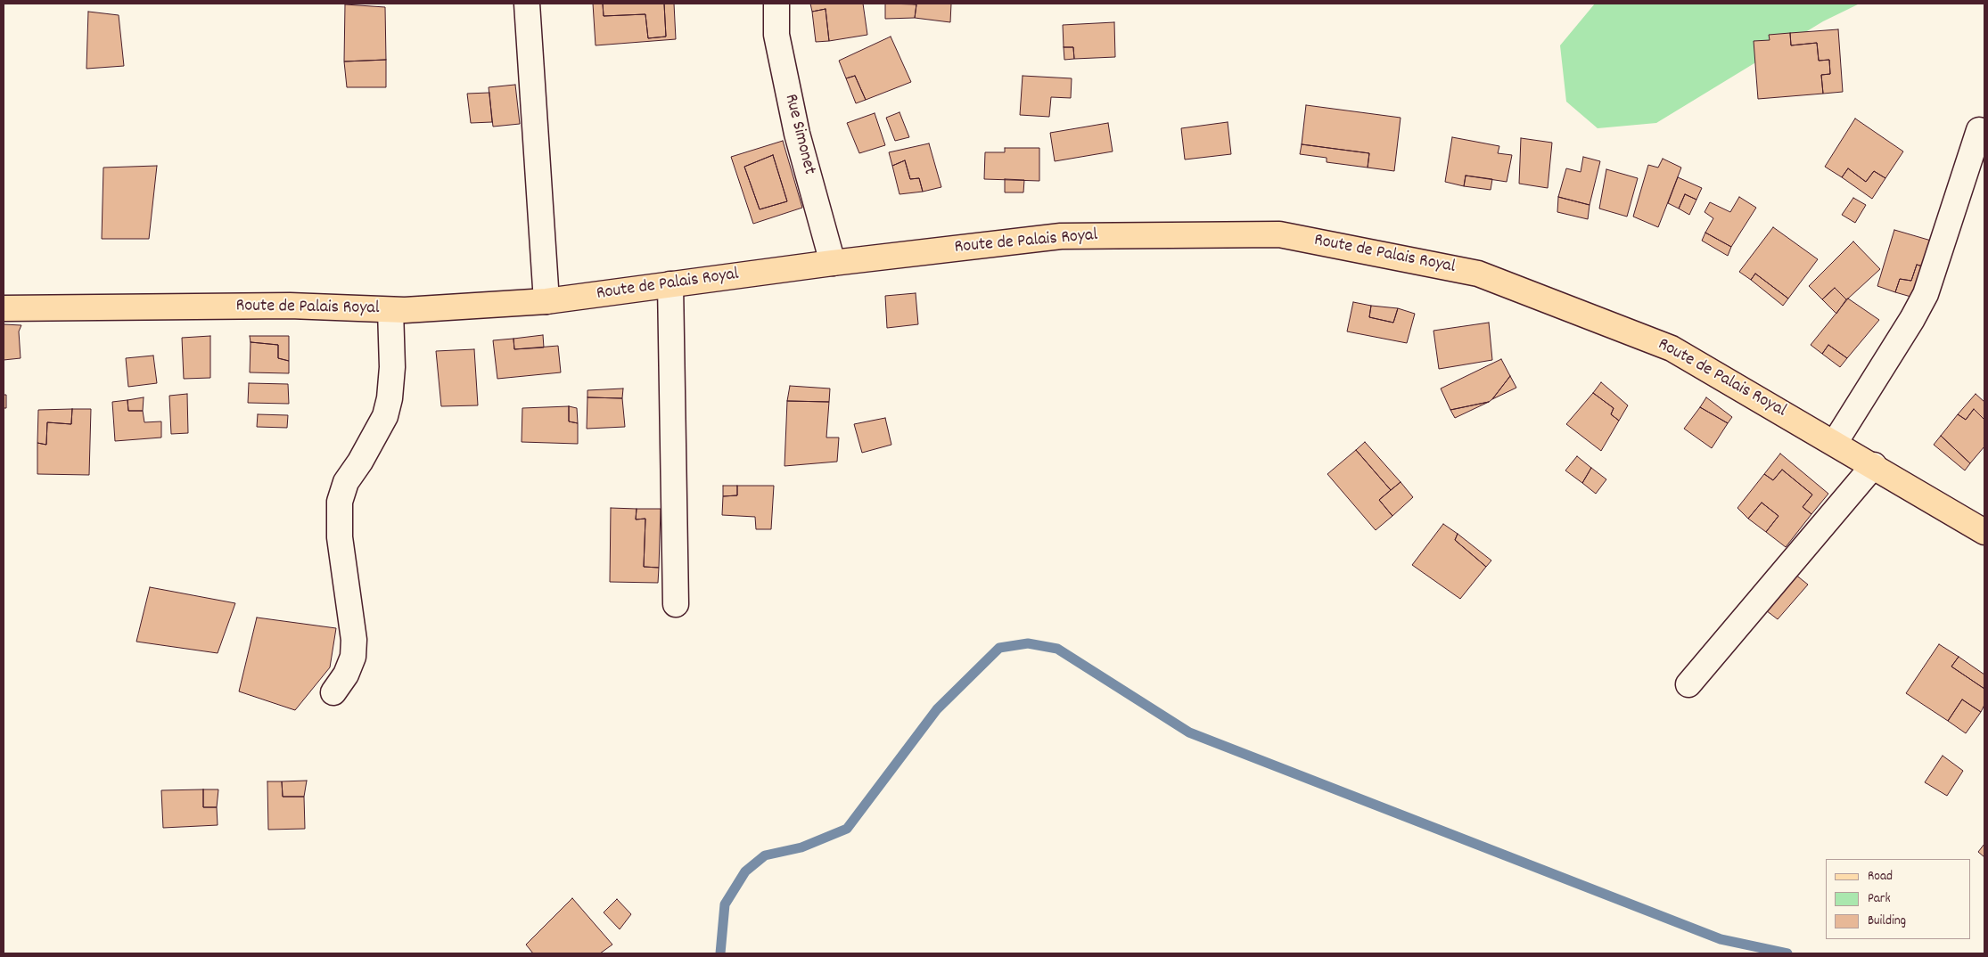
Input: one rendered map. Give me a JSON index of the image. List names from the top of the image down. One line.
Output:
{"streets":{"main road":["Route de Palais Royal"],"street":["Rue Simonet"]},"crossings":[["Rue Simonet","Route de Palais Royal"]],"legend":["Road","Park","Building"]}
